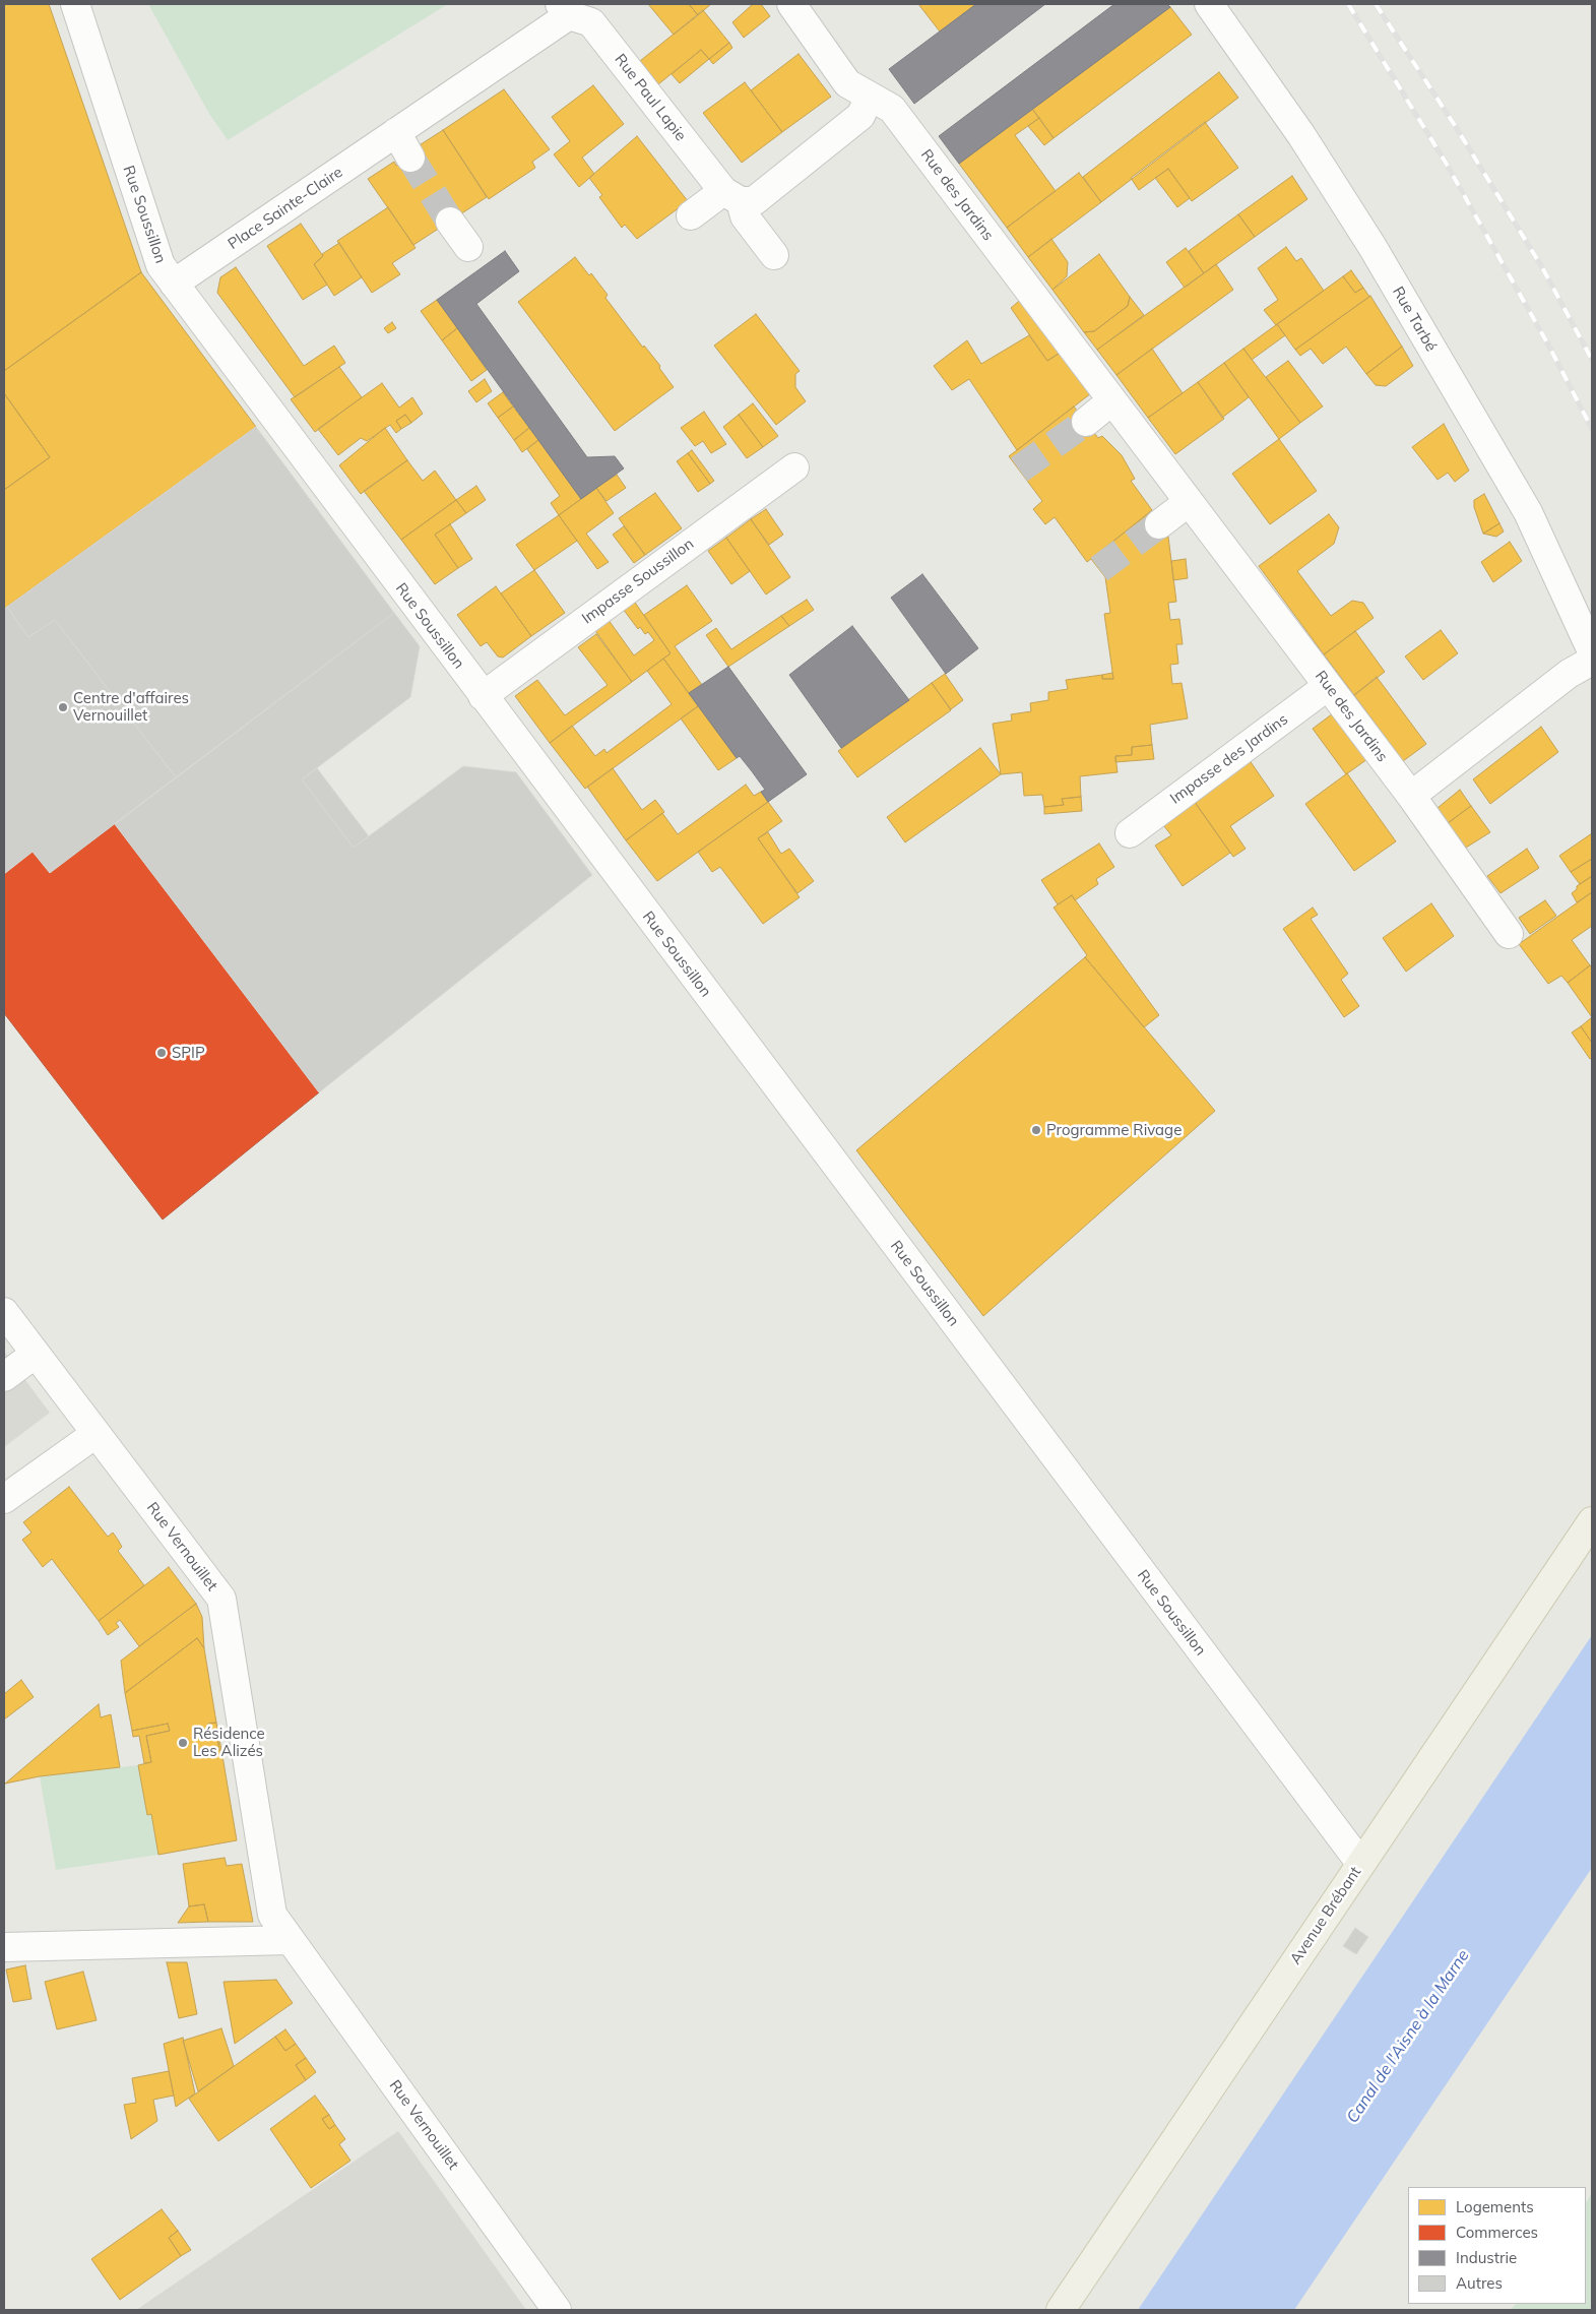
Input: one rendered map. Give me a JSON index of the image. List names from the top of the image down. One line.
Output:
{"streets":{"main road":["Avenue Brébant"],"street":["Rue Paul Lapie","Rue des Jardins","Place Sainte-Claire","Rue Soussillon","Rue Tarbé","Impasse Soussillon","Impasse des Jardins","Rue Vernouillet"]},"crossings":[["Rue Paul Lapie","Place Sainte-Claire"],["Rue des Jardins","Impasse des Jardins"],["Place Sainte-Claire","Rue Soussillon"],["Rue Soussillon","Impasse Soussillon"],["Rue Soussillon","Avenue Brébant"]],"water":["Canal de l'Aisne à la Marne"],"places":["Centre d'affaires Vernouillet","SPIP","Programme Rivage","Résidence Les Alizés"],"legend":["Logements","Commerces","Industrie","Autres"]}
